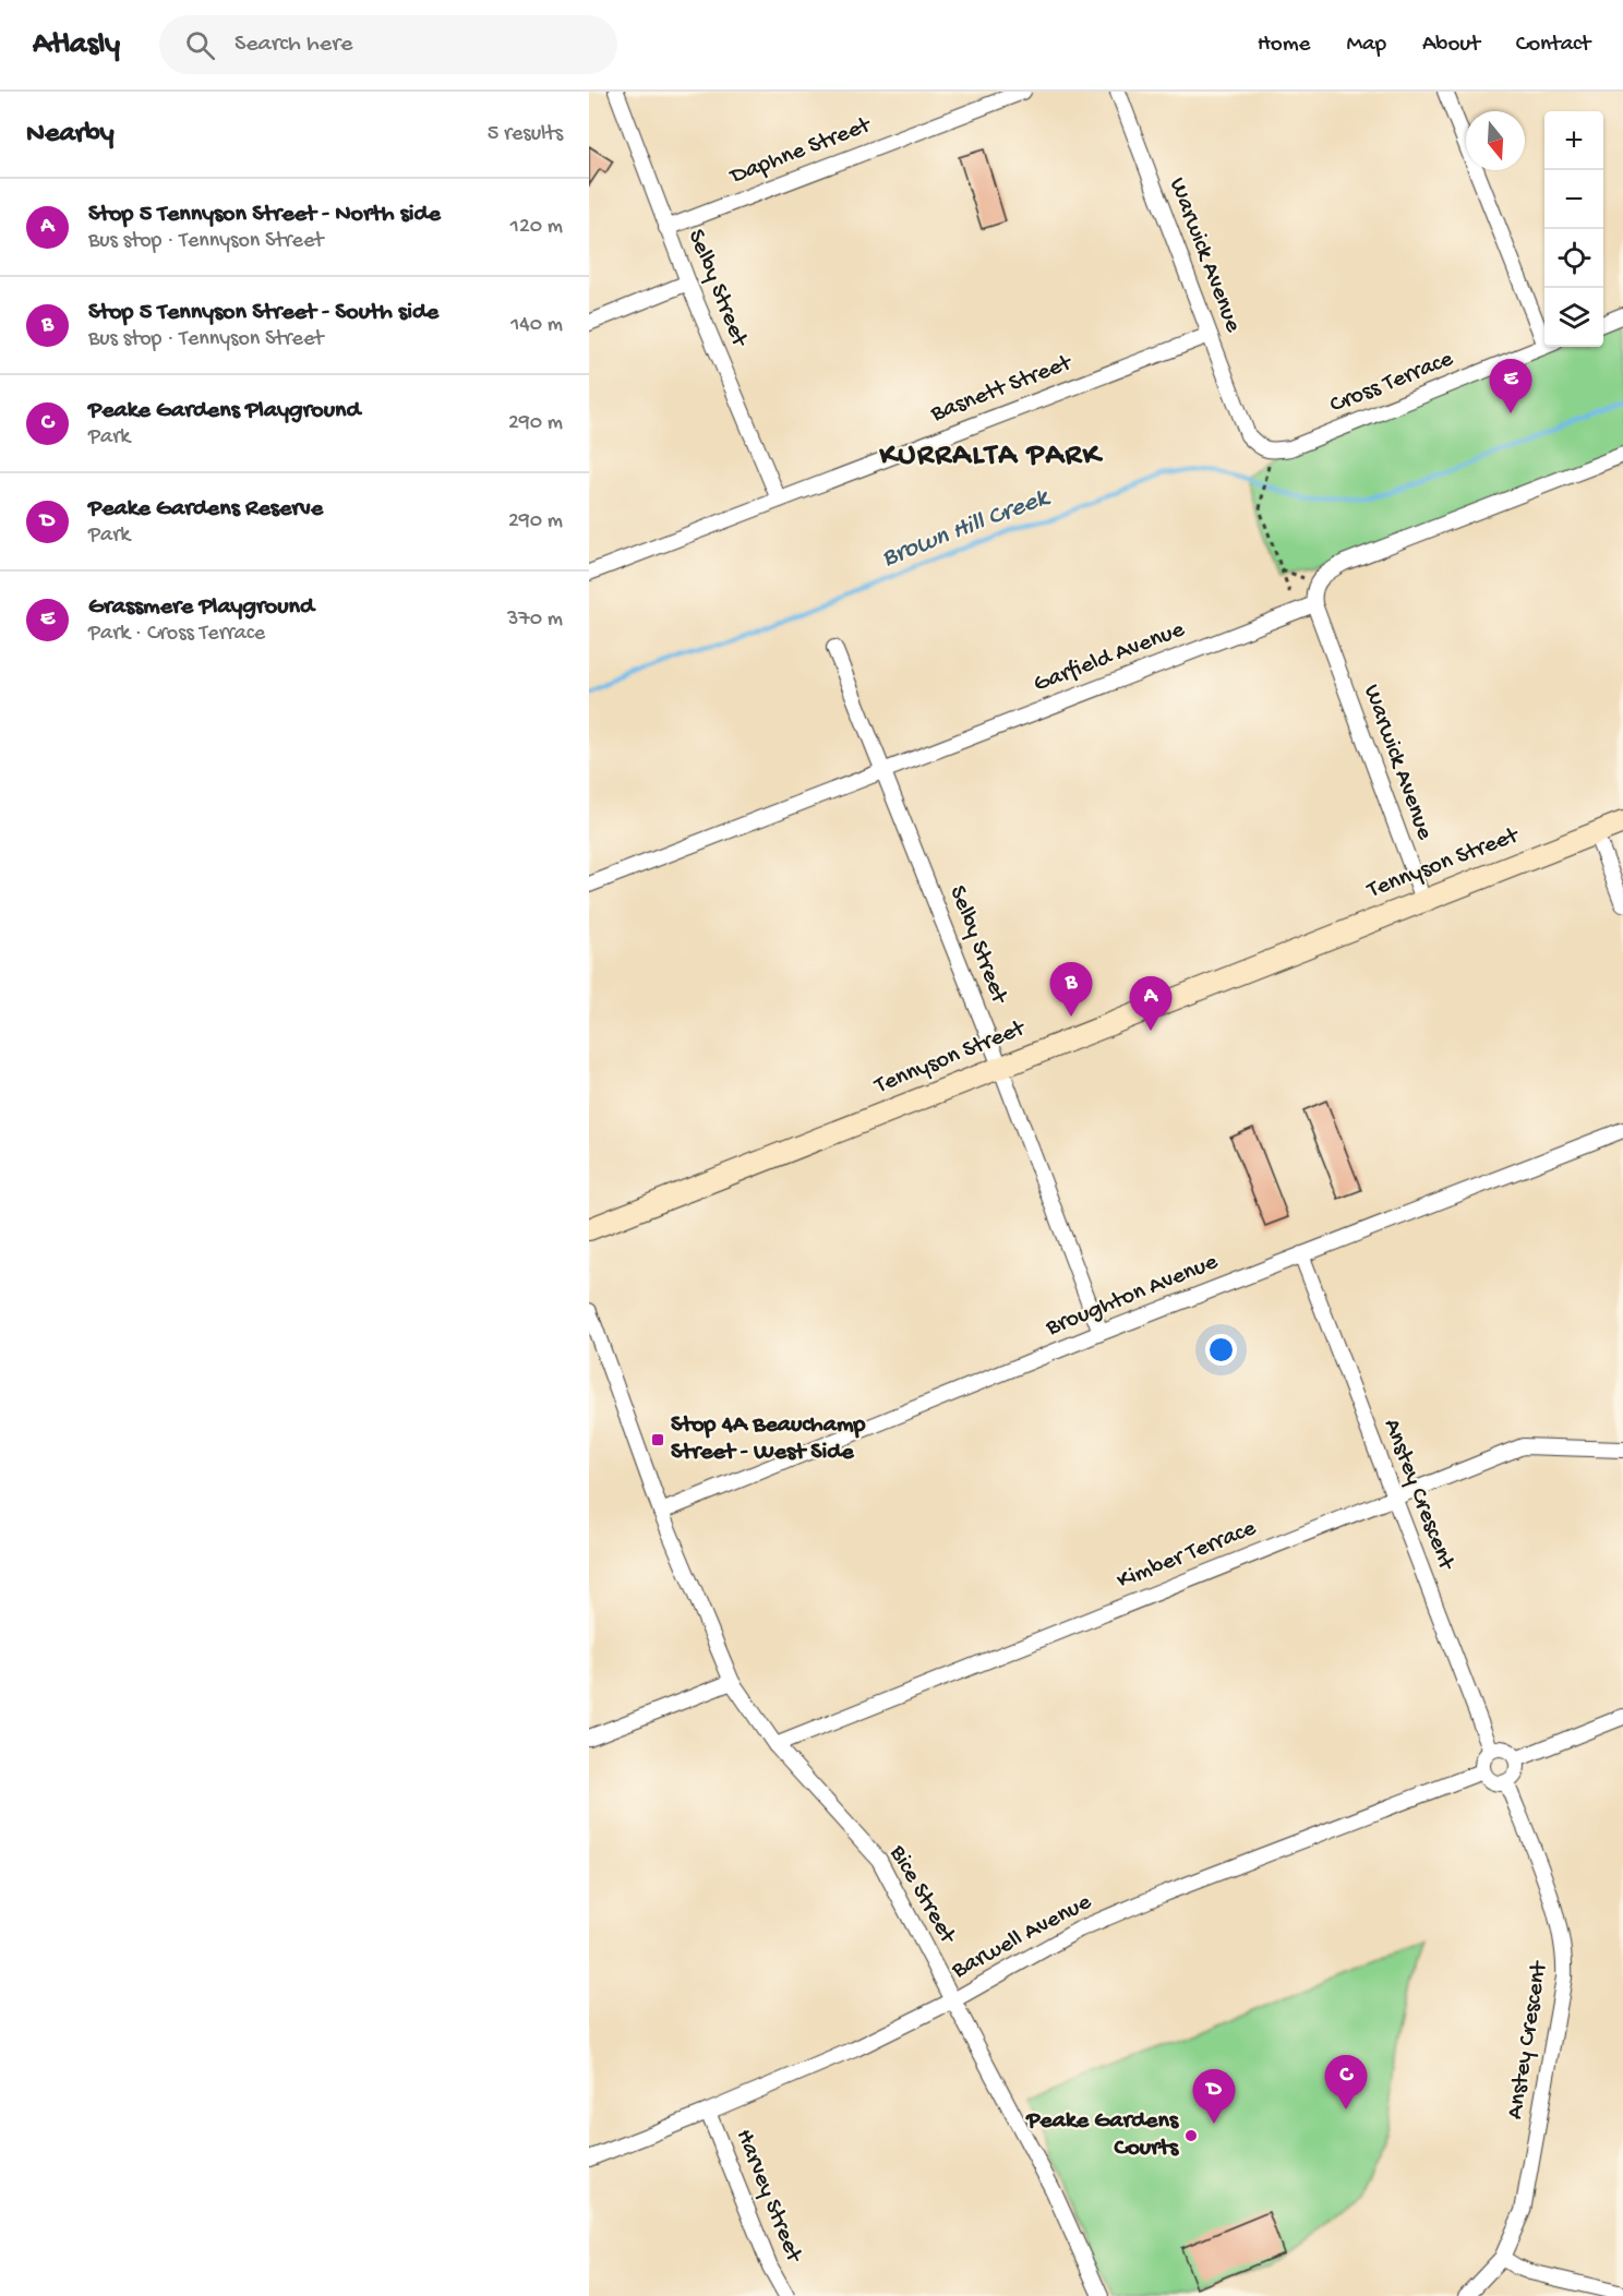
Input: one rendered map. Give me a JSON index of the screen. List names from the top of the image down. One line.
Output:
{"streets":{"street":["Daphne Street","Warwick Avenue","Selby Street","Cross Terrace","Basnett Street","Garfield Avenue","Tennyson Street","Broughton Avenue","Anstey Crescent","Kimber Terrace","Bice Street","Barwell Avenue","Harvey Street"]},"crossings":[["Daphne Street","Selby Street"],["Warwick Avenue","Cross Terrace"],["Warwick Avenue","Basnett Street"],["Warwick Avenue","Garfield Avenue"],["Warwick Avenue","Tennyson Street"],["Selby Street","Basnett Street"],["Selby Street","Garfield Avenue"],["Selby Street","Tennyson Street"],["Selby Street","Broughton Avenue"],["Broughton Avenue","Anstey Crescent"],["Broughton Avenue","Bice Street"],["Anstey Crescent","Kimber Terrace"],["Anstey Crescent","Barwell Avenue"],["Kimber Terrace","Bice Street"],["Bice Street","Barwell Avenue"],["Barwell Avenue","Harvey Street"]],"districts":["KURRALTA PARK"],"water":["Brown Hill Creek"],"places":{"transit":["Stop 4A Beauchamp Street - West Side"],"other":["Peake Gardens Courts"]},"north":"bottom","page":{"header":"Atlasly","search":"Search here","nav":["Home","Map","About","Contact"],"heading":["Nearby","5 results"],"map_buttons":["+","−"],"list":[{"mark":"A","name":"Stop 5 Tennyson Street - North side","note":"Bus stop · Tennyson Street","value":"120 m"},{"mark":"B","name":"Stop 5 Tennyson Street - South side","note":"Bus stop · Tennyson Street","value":"140 m"},{"mark":"C","name":"Peake Gardens Playground","note":"Park","value":"290 m"},{"mark":"D","name":"Peake Gardens Reserve","note":"Park","value":"290 m"},{"mark":"E","name":"Grassmere Playground","note":"Park · Cross Terrace","value":"370 m"}],"pins":["E","B","A","C","D"]}}
